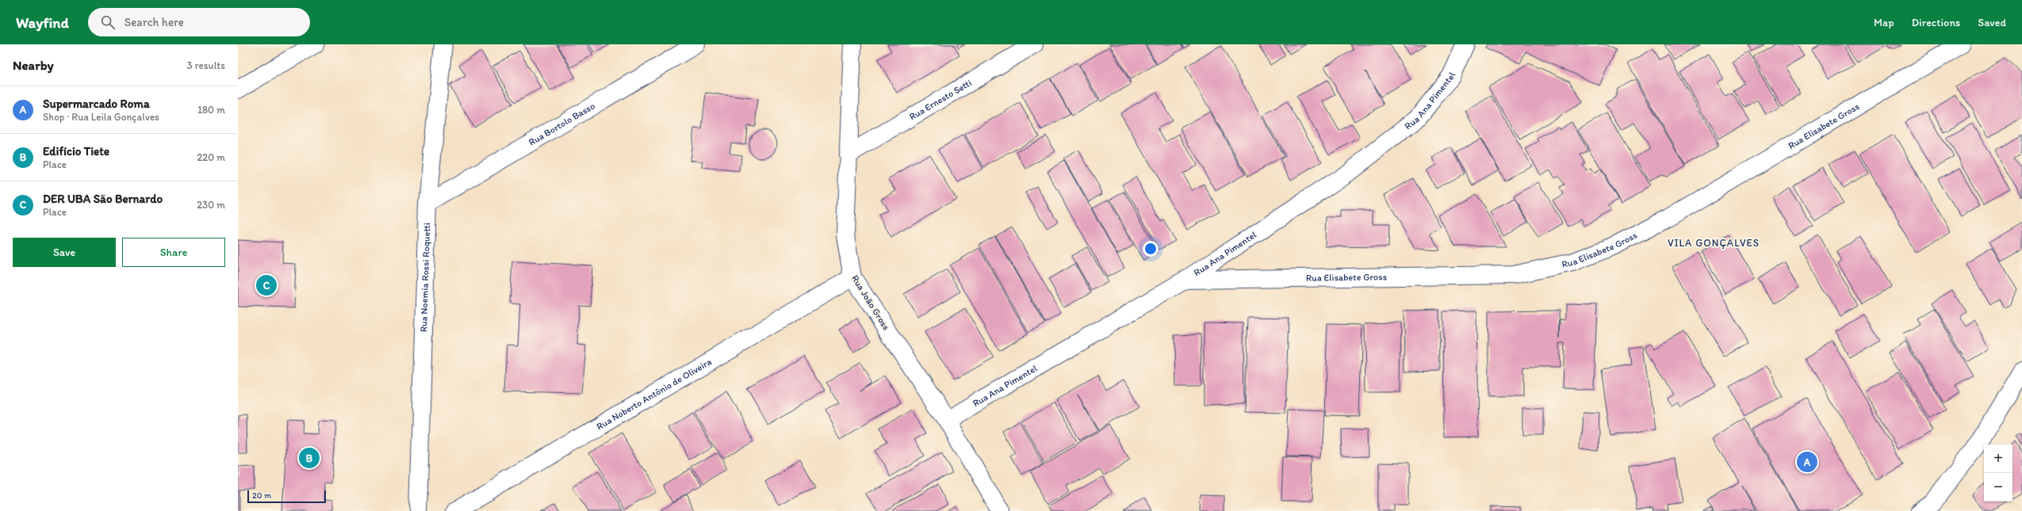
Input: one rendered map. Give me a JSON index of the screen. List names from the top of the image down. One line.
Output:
{"streets":{"street":["Rua Ernesto Setti","Rua Ana Pimentel","Rua Bortolo Basso","Rua Elisabete Gross","Rua Noemia Rossi Roquetti","Rua João Gross","Rua Noberto Antônio de Oliveira"]},"crossings":[["Rua Ernesto Setti","Rua João Gross"],["Rua Ana Pimentel","Rua Elisabete Gross"],["Rua Ana Pimentel","Rua João Gross"],["Rua Bortolo Basso","Rua Noemia Rossi Roquetti"],["Rua João Gross","Rua Noberto Antônio de Oliveira"]],"districts":["VILA GONÇALVES"],"scale_bar":"20 m","page":{"header":"Wayfind","search":"Search here","nav":["Map","Directions","Saved"],"heading":["Nearby","3 results"],"list":[{"mark":"A","name":"Supermarcado Roma","note":"Shop · Rua Leila Gonçalves","value":"180 m"},{"mark":"B","name":"Edifício Tiete","note":"Place","value":"220 m"},{"mark":"C","name":"DER UBA São Bernardo","note":"Place","value":"230 m"}],"buttons":["Save","Share"],"pins":["C","B","A"],"map_buttons":["+","−"],"scale":"20 m"}}
